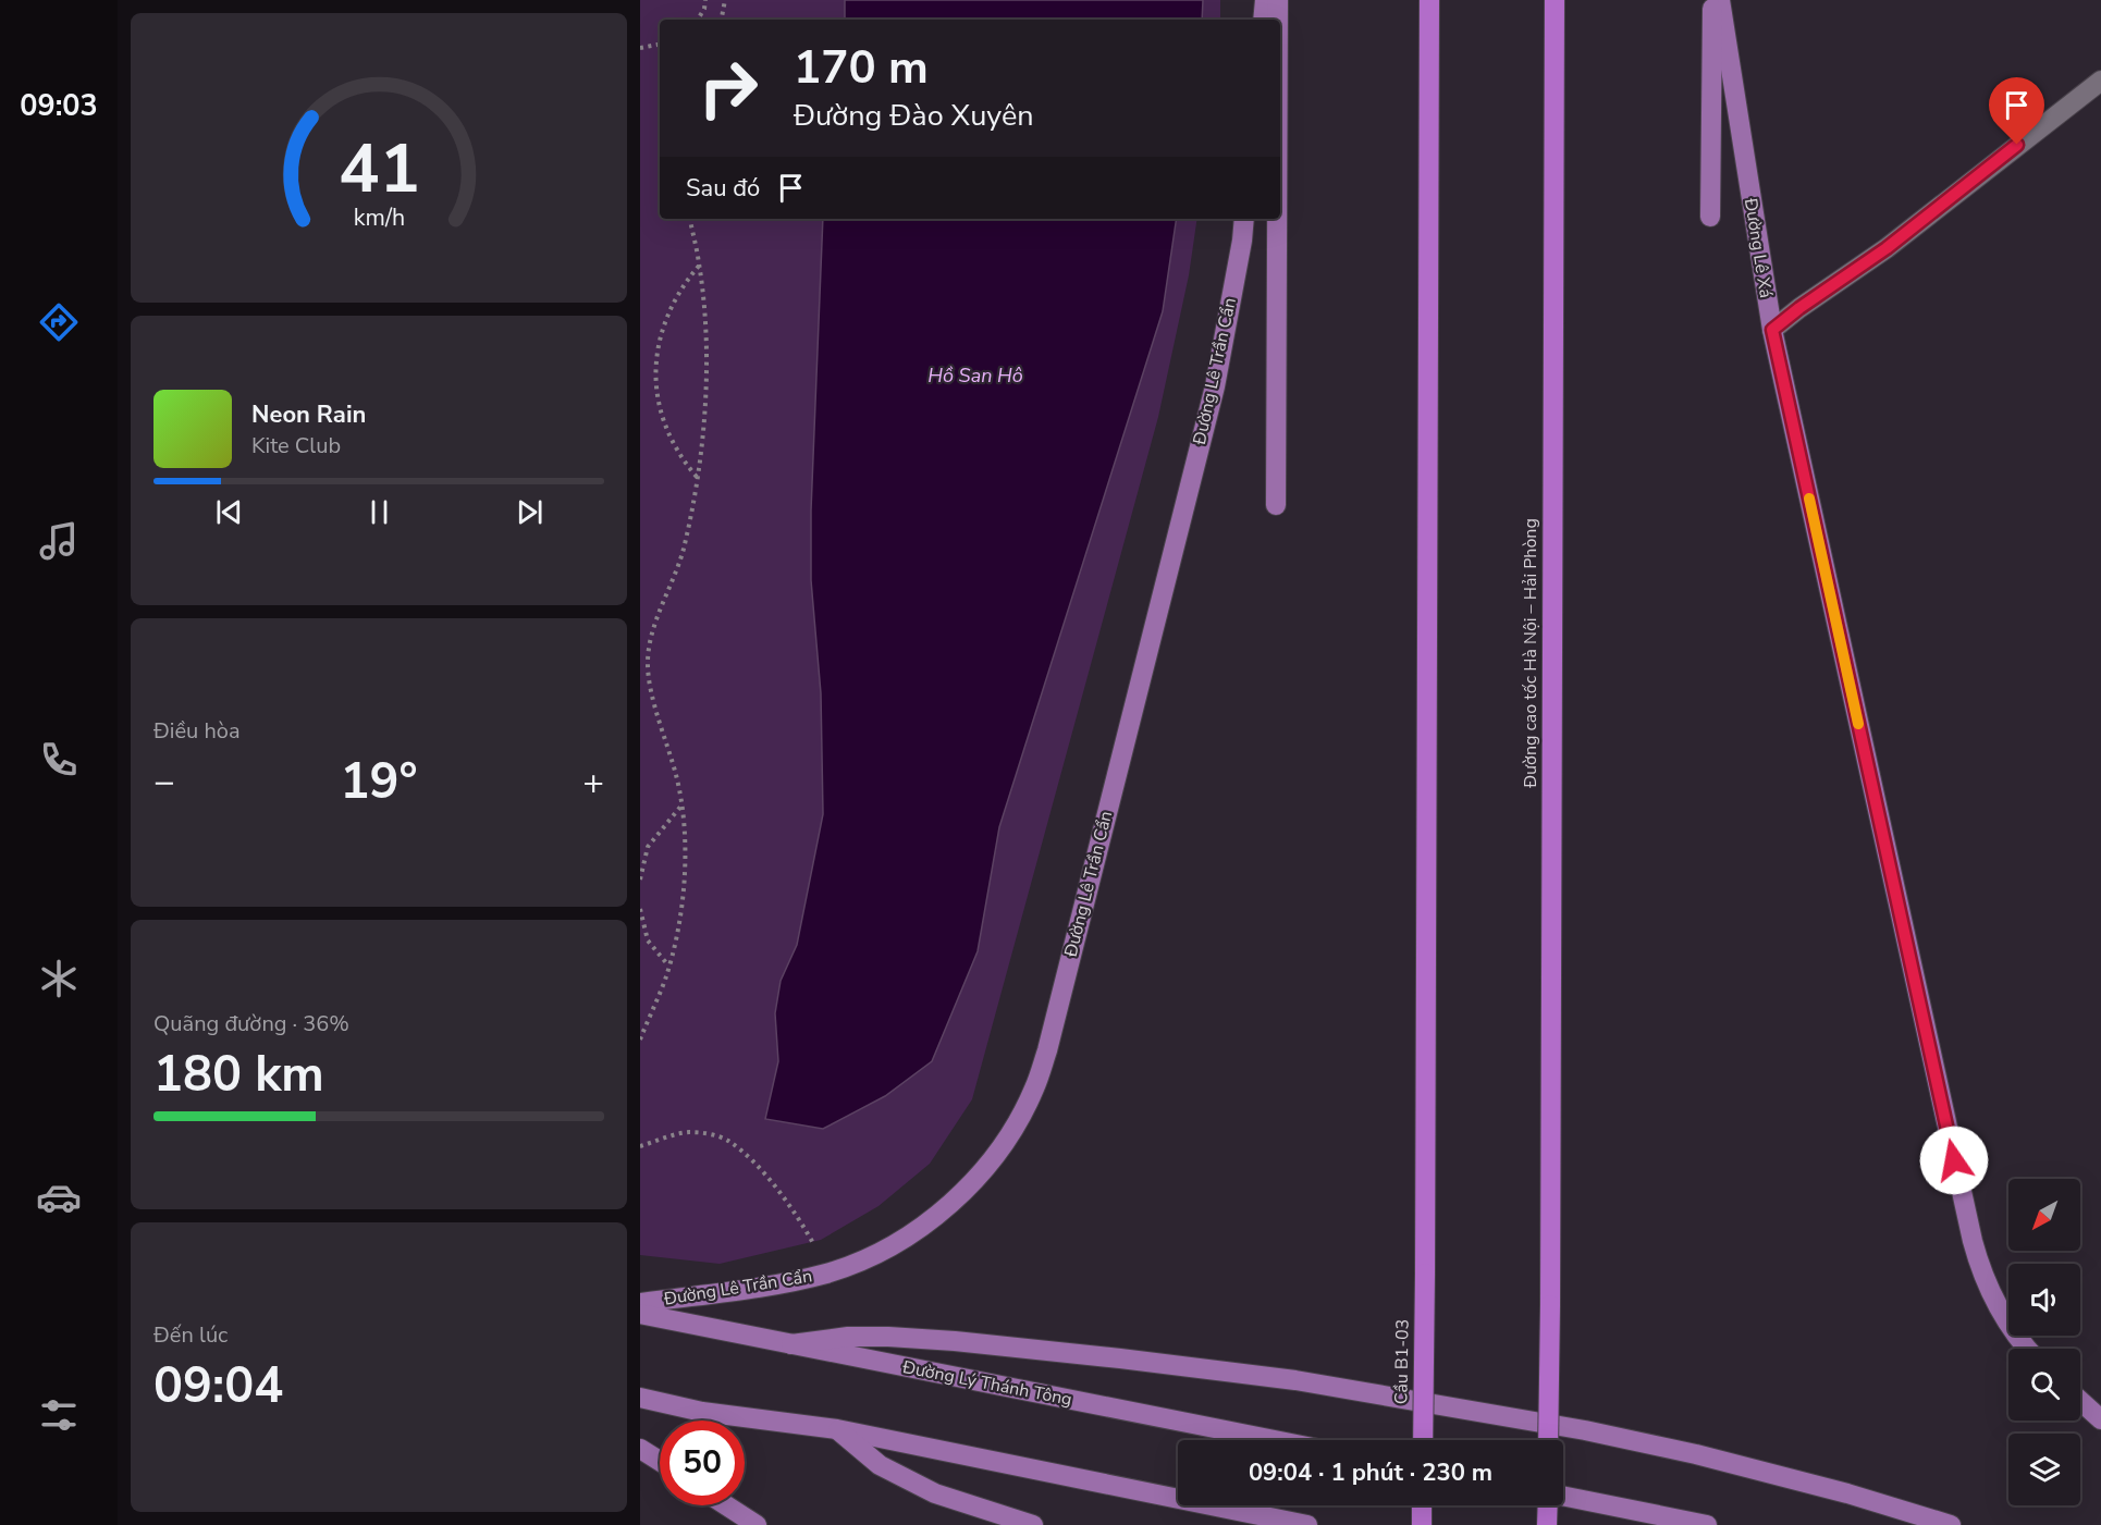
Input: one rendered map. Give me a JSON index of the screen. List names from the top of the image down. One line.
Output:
{"streets":{"highway":["Đường cao tốc Hà Nội – Hải Phòng","Cầu B1-03"],"main road":["Đường Lê Xá","Đường Lê Trần Cẩn","Đường Lý Thánh Tông"]},"water":["Hồ San Hô"],"north":"bottom left","page":{"tabs":"09:03","turn":["170 m","Đường Đào Xuyên"],"then":"Sau đó","song":["Neon Rain","Kite Club"],"tile":["Điều hòa",["Quãng đường · 36%","180 km"],["Đến lúc","09:04"]],"heat":["−","19°","+"],"limit":"50","trip":"09:04 · 1 phút · 230 m","gauge":["41","km/h"]}}
